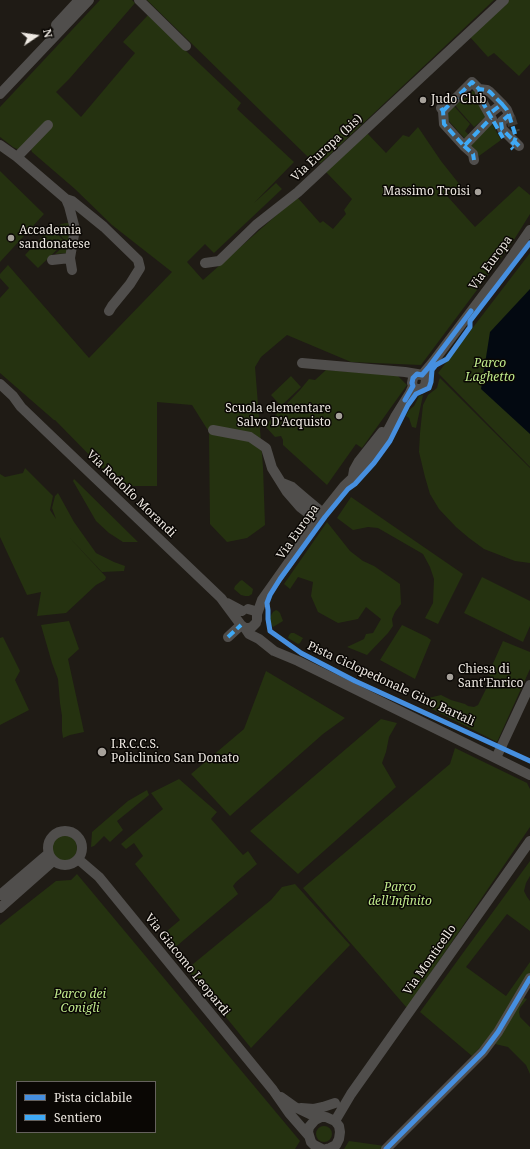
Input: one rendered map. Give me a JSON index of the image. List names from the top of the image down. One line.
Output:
{"streets":{"street":["Via Europa (bis)","Via Europa","Via Rodolfo Morandi","Via Monticello","Via Giacomo Leopardi"],"cycle path":["Pista Ciclopedonale Gino Bartali"]},"crossings":[["Via Europa","Via Rodolfo Morandi"],["Via Monticello","Via Giacomo Leopardi"]],"parks":["Parco Laghetto","Parco dell'Infinito","Parco dei Conigli"],"places":["Judo Club","Massimo Troisi","Accademia sandonatese","Scuola elementare Salvo D'Acquisto","Chiesa di Sant'Enrico","I.R.C.C.S. Policlinico San Donato"],"legend":["Pista ciclabile","Sentiero"],"north":"right"}
